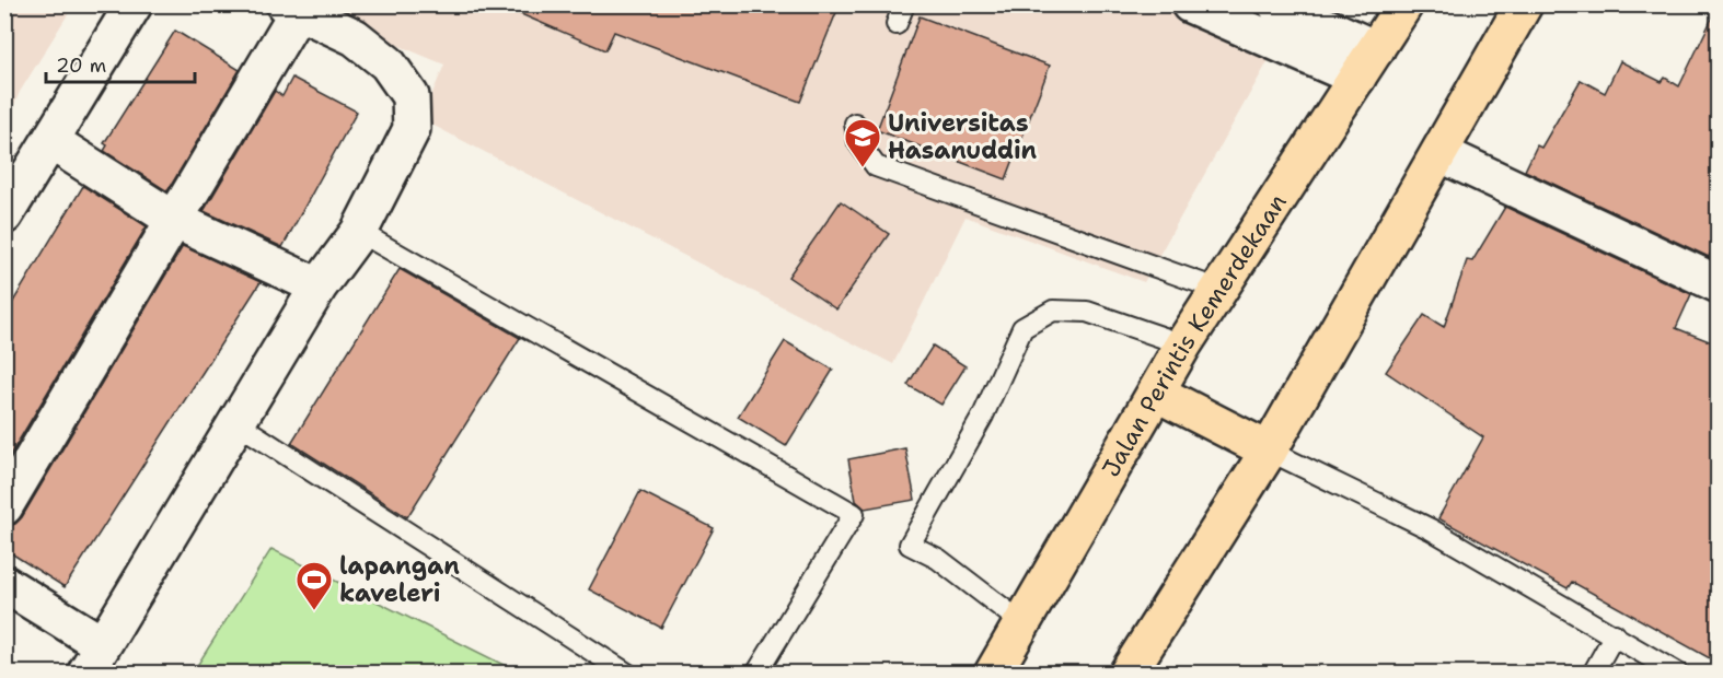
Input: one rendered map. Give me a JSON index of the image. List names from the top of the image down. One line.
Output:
{"streets":{"highway":["Jalan Perintis Kemerdekaan"]},"places":{"school or university":["Universitas Hasanuddin"],"sports":["lapangan kaveleri"]},"scale_bar":"20 m"}
